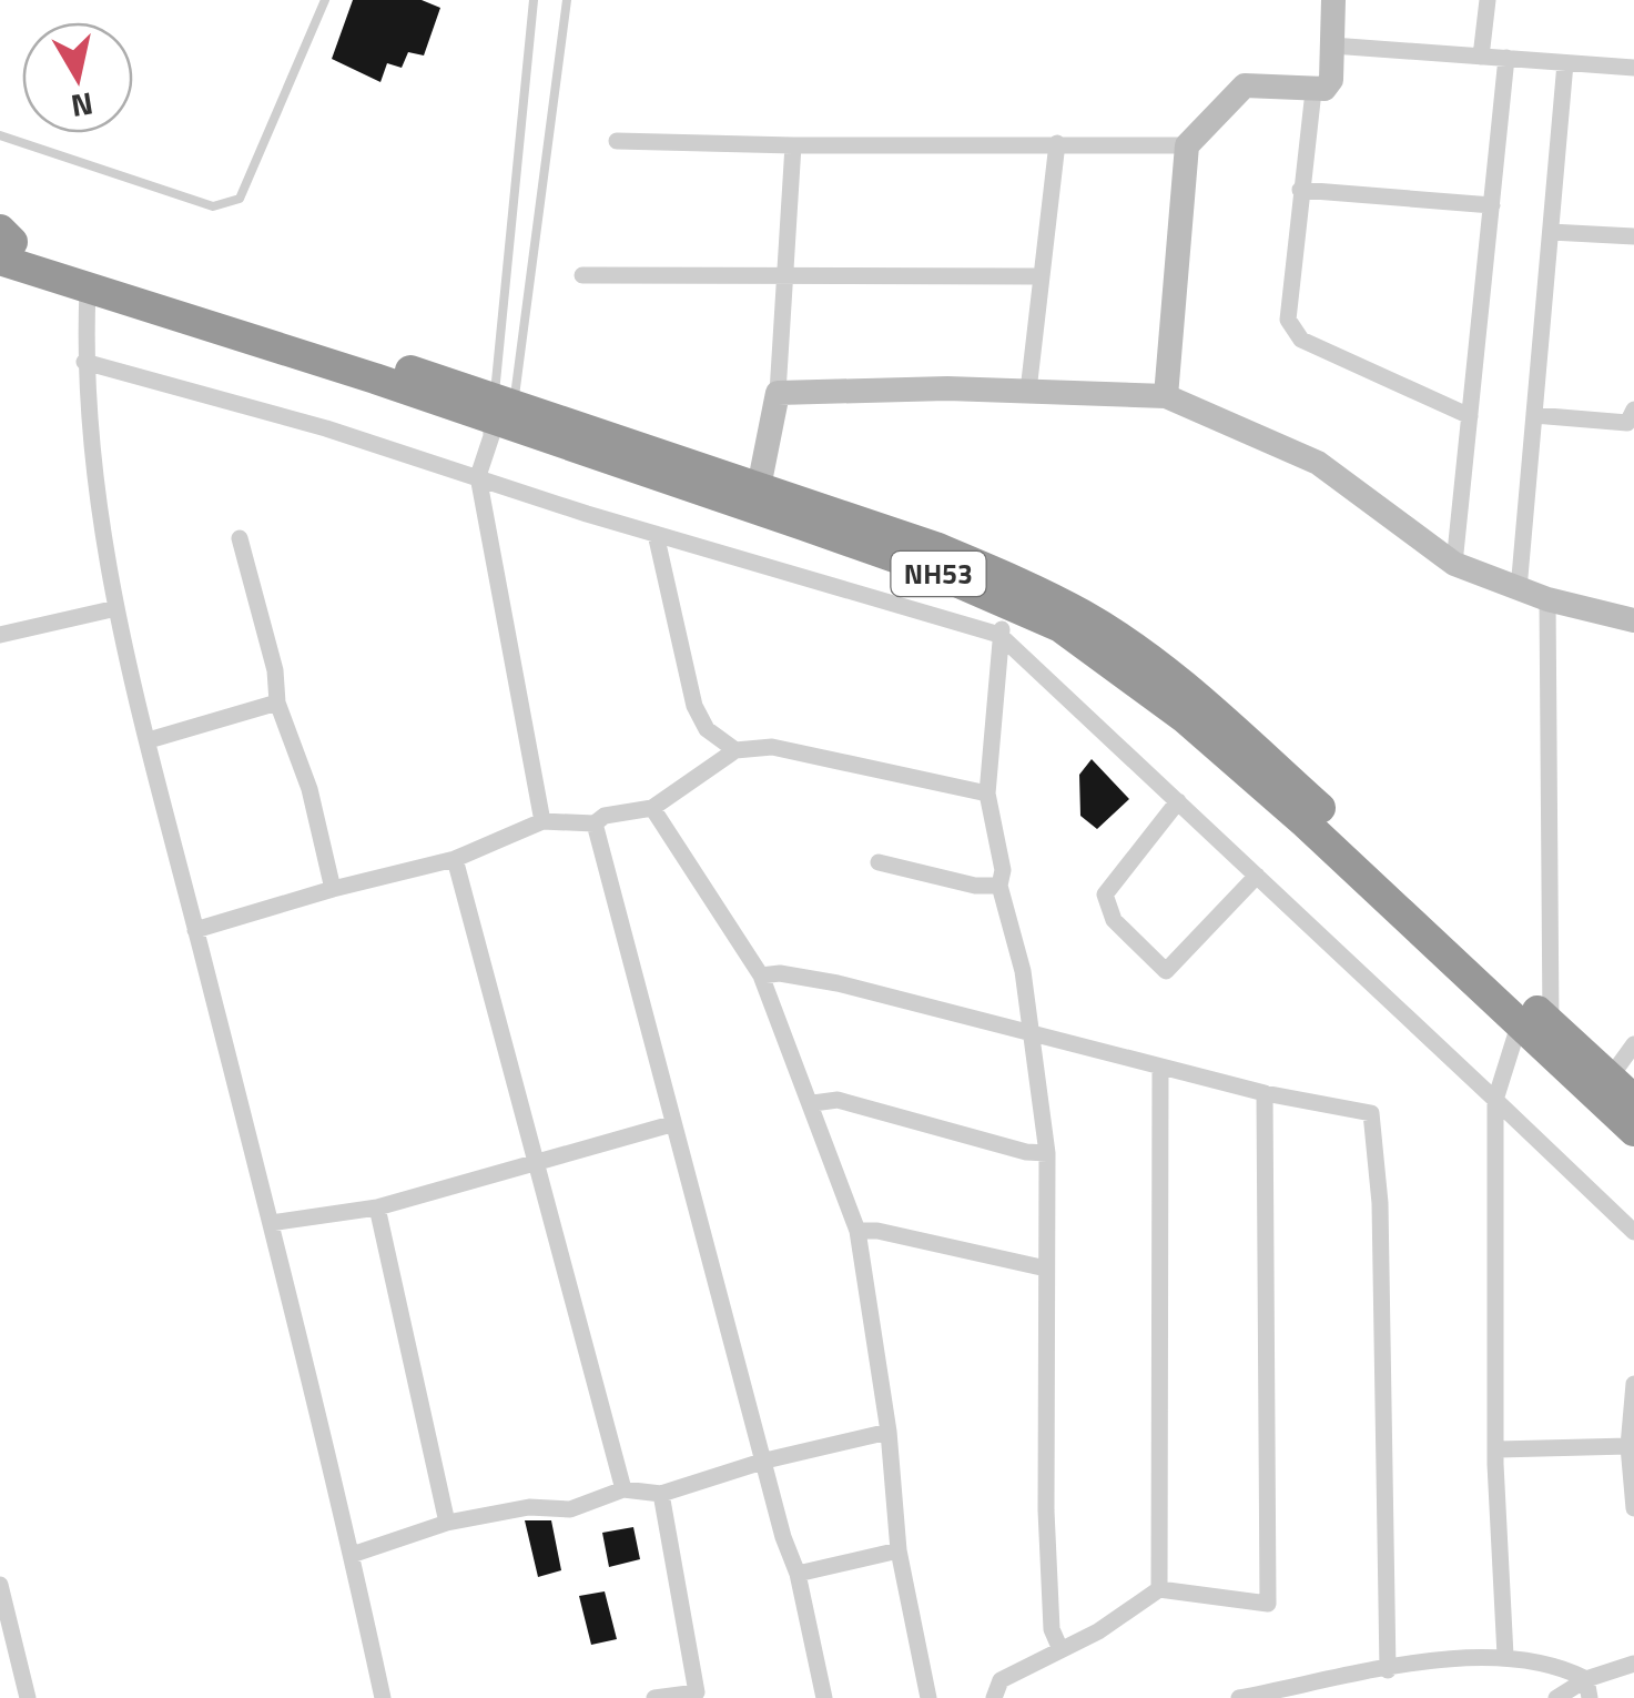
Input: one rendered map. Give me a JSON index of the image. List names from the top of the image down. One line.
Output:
{"streets":{"highway":["NH53"]},"north":"bottom"}
